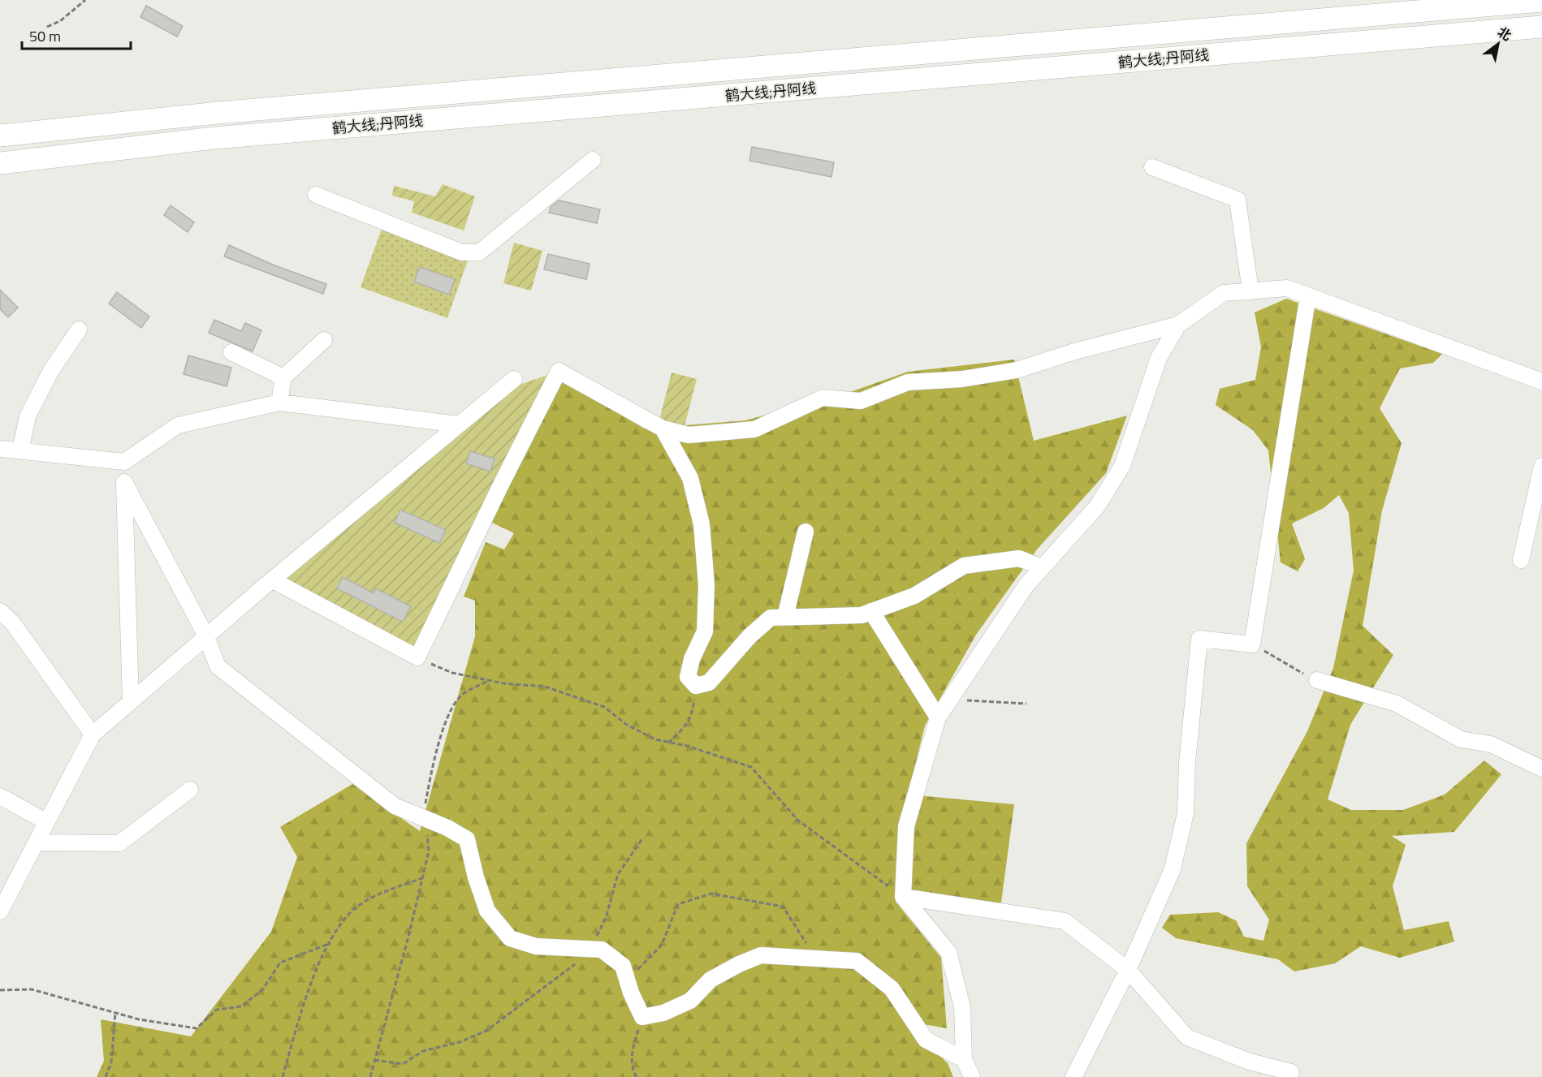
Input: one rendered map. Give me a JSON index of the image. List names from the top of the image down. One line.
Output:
{"streets":{"highway":["鹤大线;丹阿线"]},"scale_bar":"50 m","north":"top right"}
